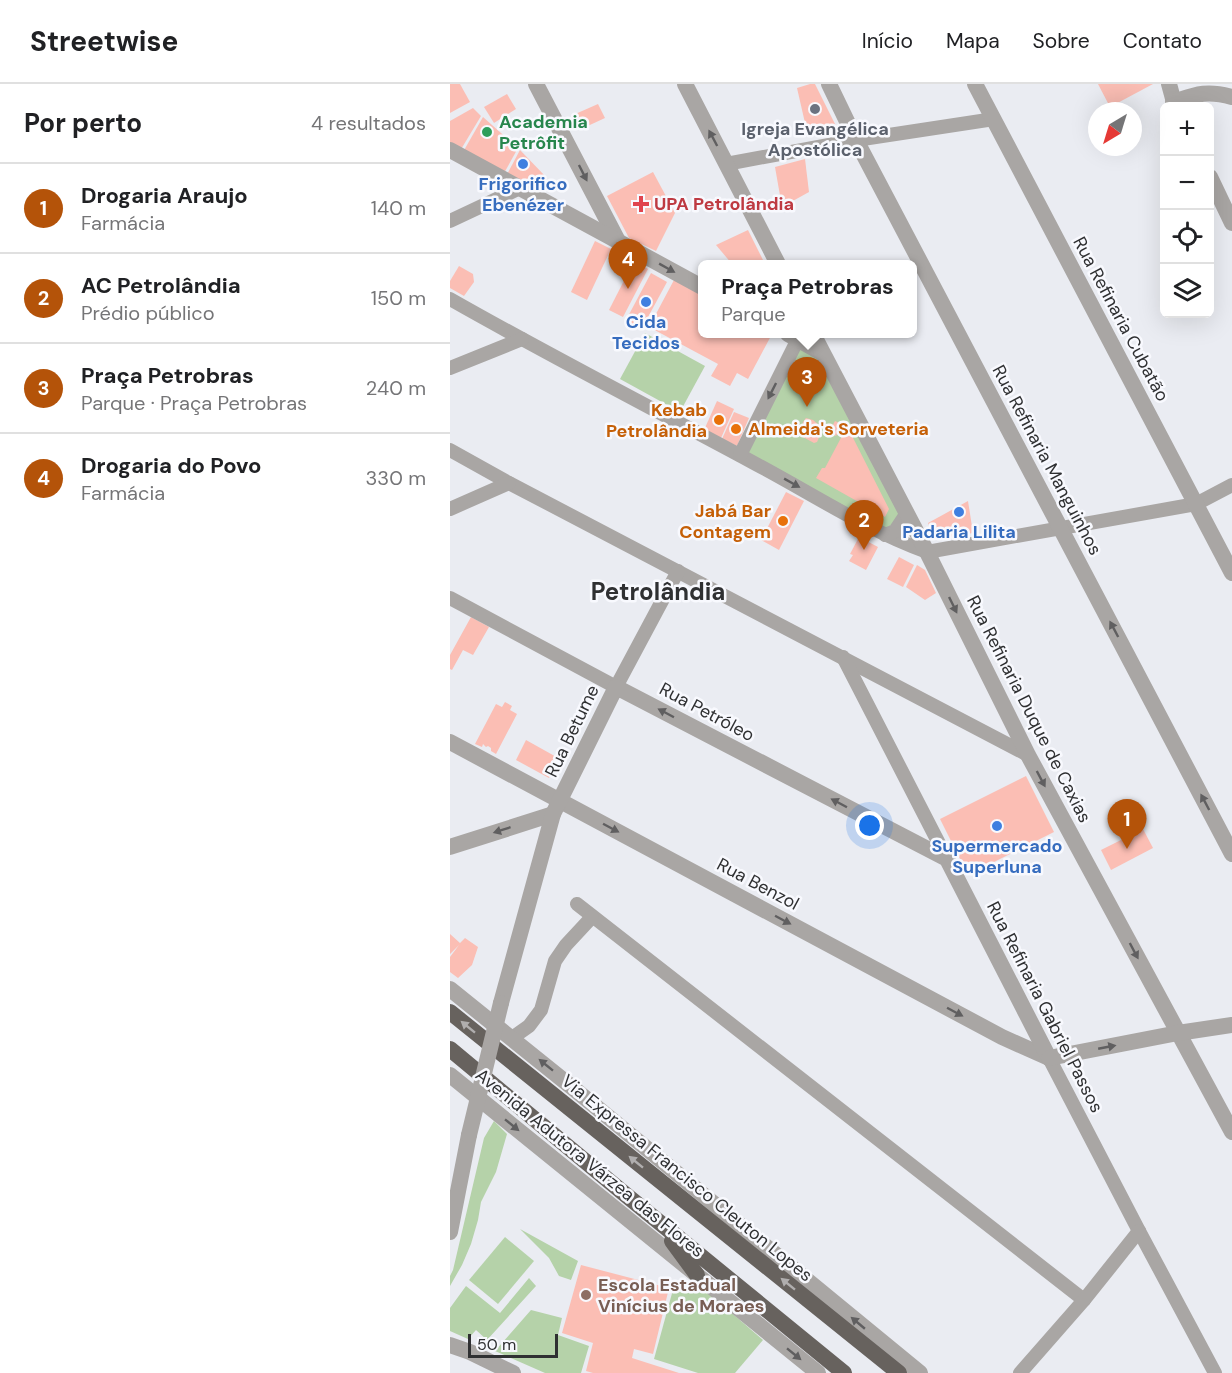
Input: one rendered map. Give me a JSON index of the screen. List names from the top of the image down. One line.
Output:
{"streets":{"highway":["Via Expressa Francisco Cleuton Lopes"],"street":["Rua Refinaria Cubatão","Rua Refinaria Manguinhos","Rua Refinaria Duque de Caxias","Rua Petróleo","Rua Betume","Rua Benzol","Rua Refinaria Gabriel Passos","Avenida Adutora Várzea das Flores"]},"crossings":[["Rua Petróleo","Rua Betume"],["Rua Petróleo","Rua Refinaria Gabriel Passos"],["Rua Betume","Rua Benzol"],["Rua Benzol","Rua Refinaria Gabriel Passos"]],"one_way":["Rua Refinaria Manguinhos","Rua Refinaria Duque de Caxias"],"districts":["Petrolândia"],"places":{"other":["Igreja Evangélica Apostólica","Academia Petrôfit","Frigorifico Ebenézer","Cida Tecidos","Kebab Petrolândia","Almeida's Sorveteria","Padaria Lilita","Jabá Bar Contagem","Supermercado Superluna","Escola Estadual Vinícius de Moraes"],"health":["UPA Petrolândia"]},"scale_bar":"50 m","north":"bottom left","page":{"header":"Streetwise","nav":["Início","Mapa","Sobre","Contato"],"heading":["Por perto","4 resultados"],"map_buttons":["+","−"],"list":[{"mark":"1","name":"Drogaria Araujo","note":"Farmácia","value":"140 m"},{"mark":"2","name":"AC Petrolândia","note":"Prédio público","value":"150 m"},{"mark":"3","name":"Praça Petrobras","note":"Parque · Praça Petrobras","value":"240 m"},{"mark":"4","name":"Drogaria do Povo","note":"Farmácia","value":"330 m"}],"pins":["4","3","2","1"],"popup":["Praça Petrobras","Parque"],"scale":"50 m"}}
